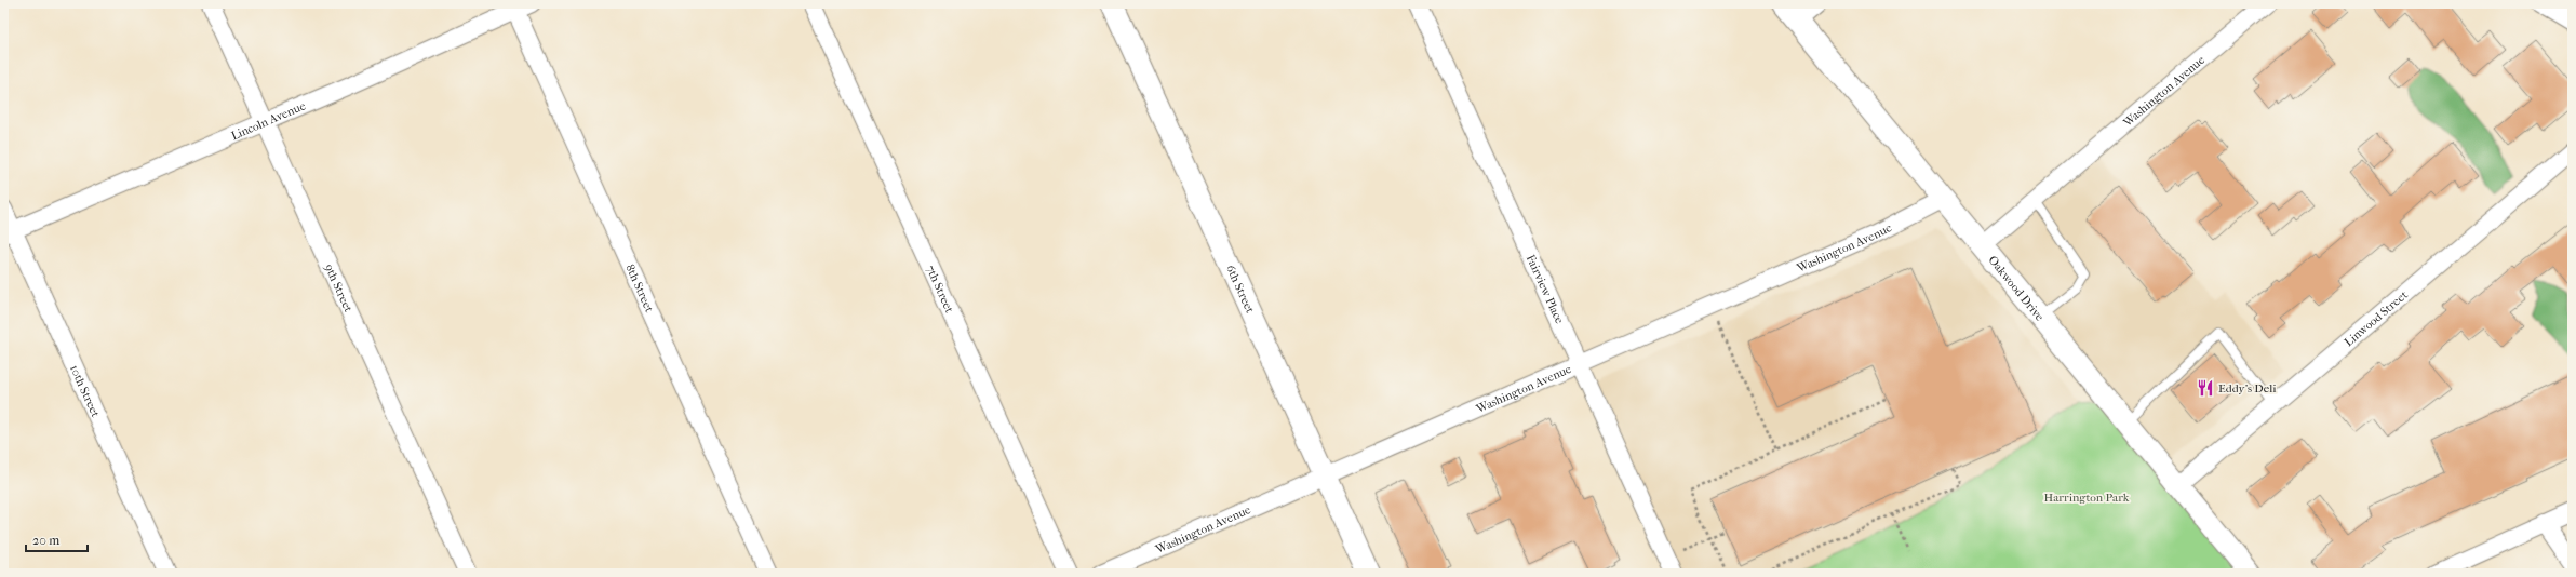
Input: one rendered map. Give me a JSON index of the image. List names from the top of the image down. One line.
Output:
{"streets":{"street":["Washington Avenue","Lincoln Avenue","9th Street","8th Street","7th Street","6th Street","Fairview Place","Oakwood Drive","Linwood Street","10th Street"]},"crossings":[["Washington Avenue","6th Street"],["Washington Avenue","Fairview Place"],["Washington Avenue","Oakwood Drive"],["Lincoln Avenue","9th Street"],["Lincoln Avenue","8th Street"],["Lincoln Avenue","10th Street"],["Oakwood Drive","Linwood Street"]],"parks":["Harrington Park"],"places":{"restaurant":["Eddy's Deli"]},"scale_bar":"20 m"}
